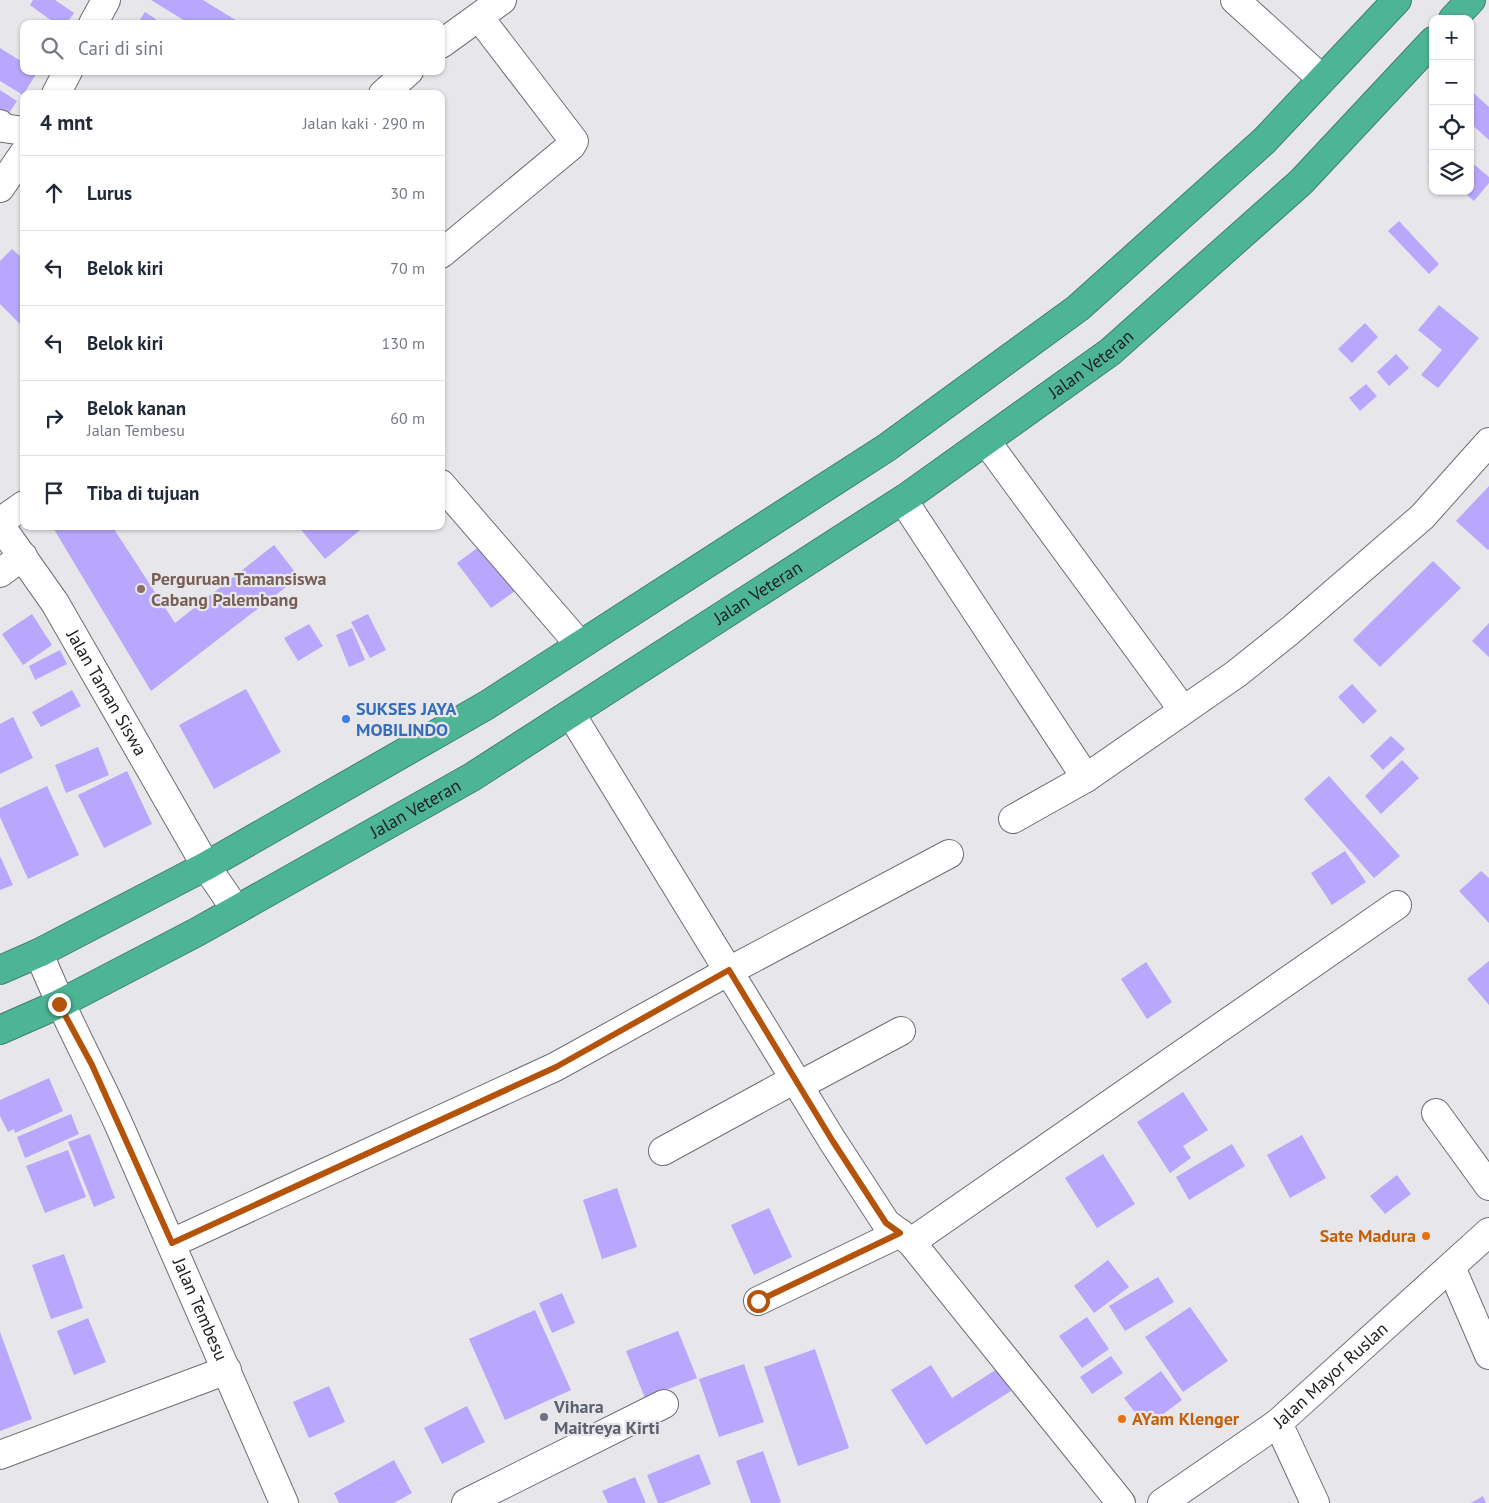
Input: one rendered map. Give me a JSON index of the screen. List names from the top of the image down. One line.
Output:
{"streets":{"highway":["Jalan Veteran"],"street":["Jalan Taman Siswa","Jalan Tembesu","Jalan Mayor Ruslan"]},"crossings":[["Jalan Veteran","Jalan Taman Siswa"],["Jalan Veteran","Jalan Tembesu"]],"places":["Perguruan Tamansiswa Cabang Palembang","SUKSES JAYA MOBILINDO","Sate Madura","Vihara Maitreya Kirti","AYam Klenger"],"page":{"map_buttons":["+","−"],"search":"Cari di sini","heading":["4 mnt","Jalan kaki · 290 m"],"list":[["Lurus","30 m"],["Belok kiri","70 m"],["Belok kiri","130 m"],["Belok kanan","Jalan Tembesu","60 m"],"Tiba di tujuan"]}}
